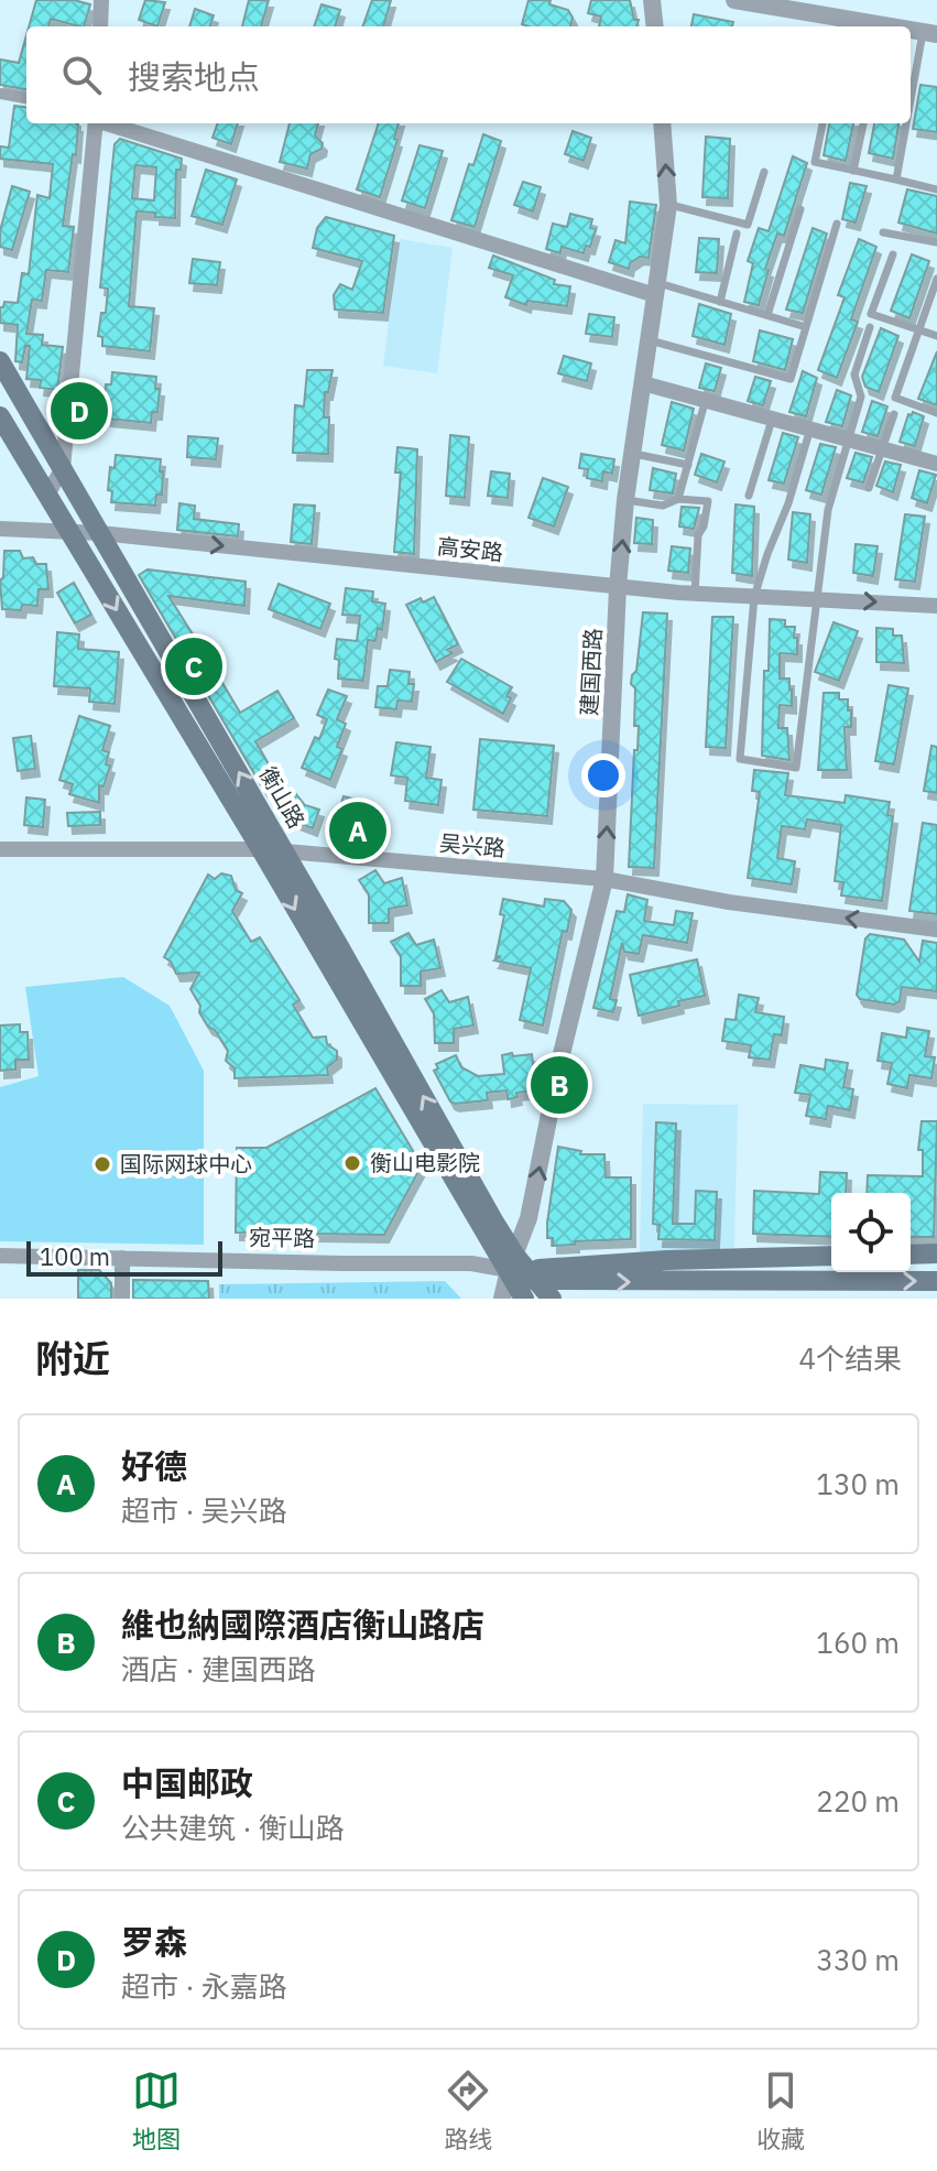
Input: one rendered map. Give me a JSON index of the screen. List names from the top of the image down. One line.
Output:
{"streets":{"main road":["衡山路","宛平路"],"street":["高安路","建国西路","吴兴路"]},"crossings":[["高安路","建国西路"],["高安路","衡山路"],["建国西路","衡山路"],["建国西路","吴兴路"],["建国西路","宛平路"],["衡山路","吴兴路"],["衡山路","宛平路"]],"one_way":["高安路","建国西路","吴兴路"],"places":["衡山电影院","国际网球中心"],"scale_bar":"100 m","page":{"search":"搜索地点","pins":["D","C","A","B"],"scale":"100 m","heading":["附近","4个结果"],"list":[{"mark":"A","name":"好德","note":"超市 · 吴兴路","value":"130 m"},{"mark":"B","name":"維也納國際酒店衡山路店","note":"酒店 · 建国西路","value":"160 m"},{"mark":"C","name":"中国邮政","note":"公共建筑 · 衡山路","value":"220 m"},{"mark":"D","name":"罗森","note":"超市 · 永嘉路","value":"330 m"}],"nav":["地图","路线","收藏"]}}
